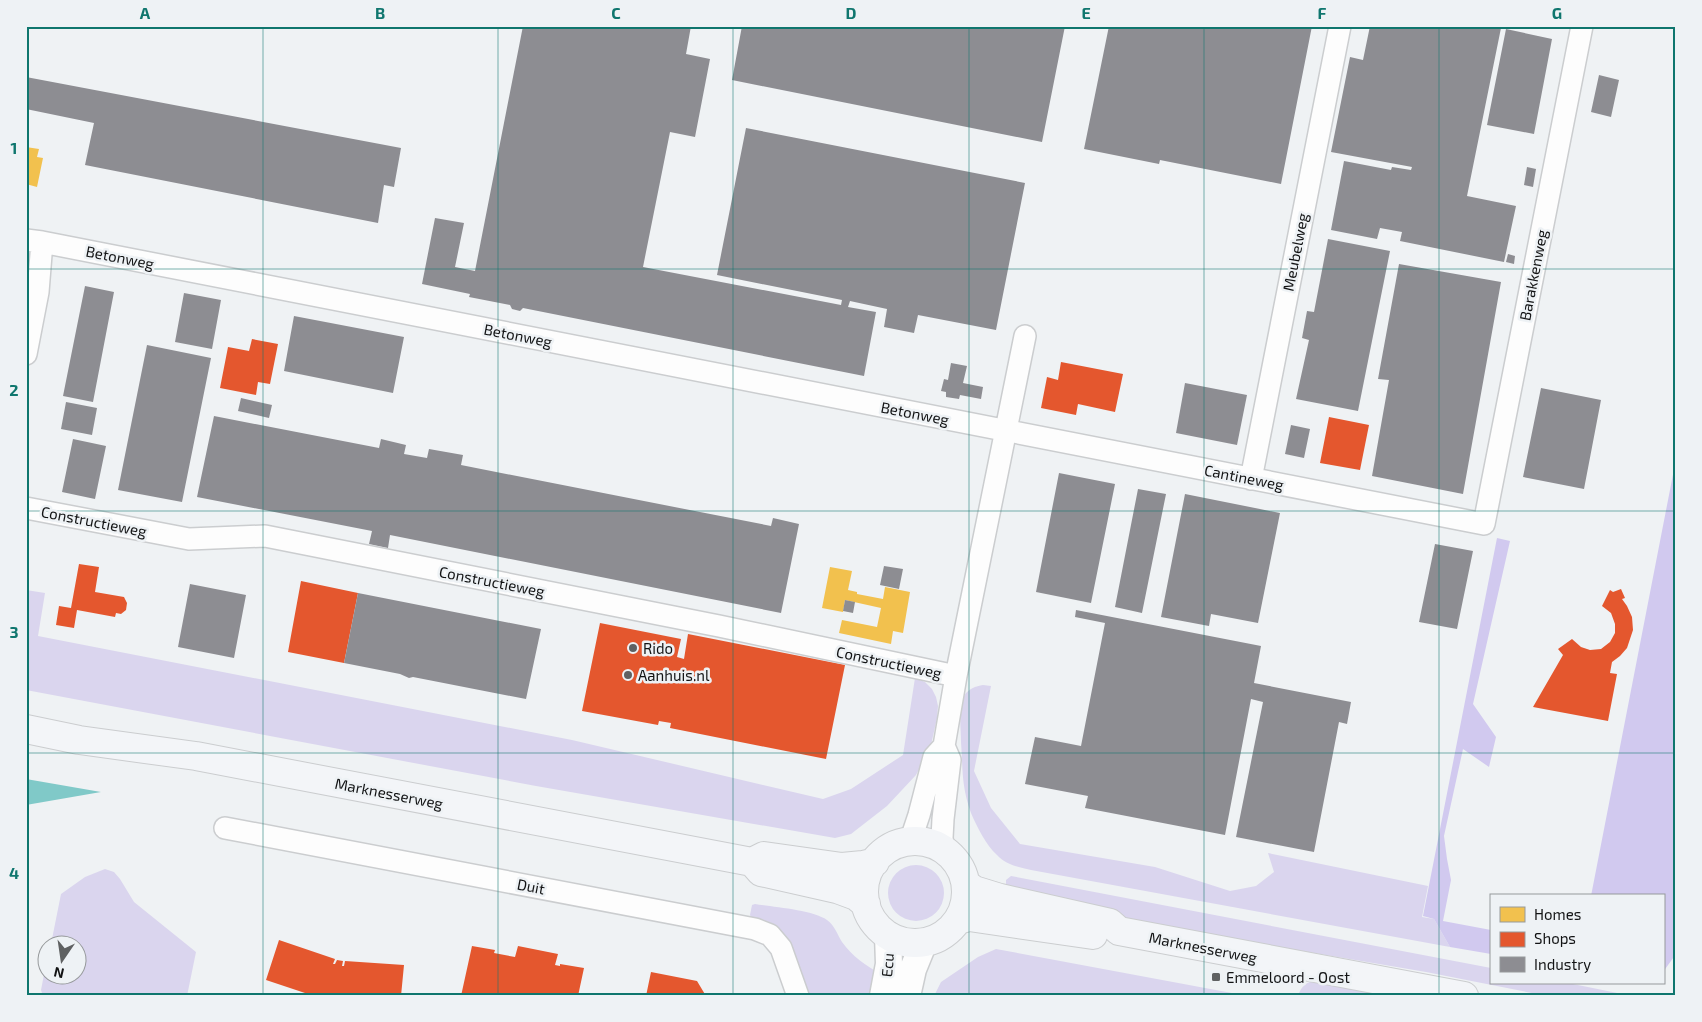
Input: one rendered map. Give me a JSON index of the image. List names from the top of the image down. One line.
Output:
{"streets":{"main road":["Marknesserweg"],"street":["Meubelweg","Betonweg","Barakkenweg","Cantineweg","Constructieweg","Duit","Ecu"]},"crossings":[["Meubelweg","Cantineweg"],["Betonweg","Cantineweg"],["Betonweg","Constructieweg"],["Barakkenweg","Cantineweg"],["Cantineweg","Constructieweg"],["Constructieweg","Marknesserweg"],["Constructieweg","Ecu"],["Marknesserweg","Ecu"]],"places":{"other":["Rido","Aanhuis.nl"],"transit":["Emmeloord - Oost"]},"legend":["Homes","Shops","Industry"],"north":"bottom","grid":{"columns":["A","B","C","D","E","F","G"],"rows":["1","2","3","4"]}}
